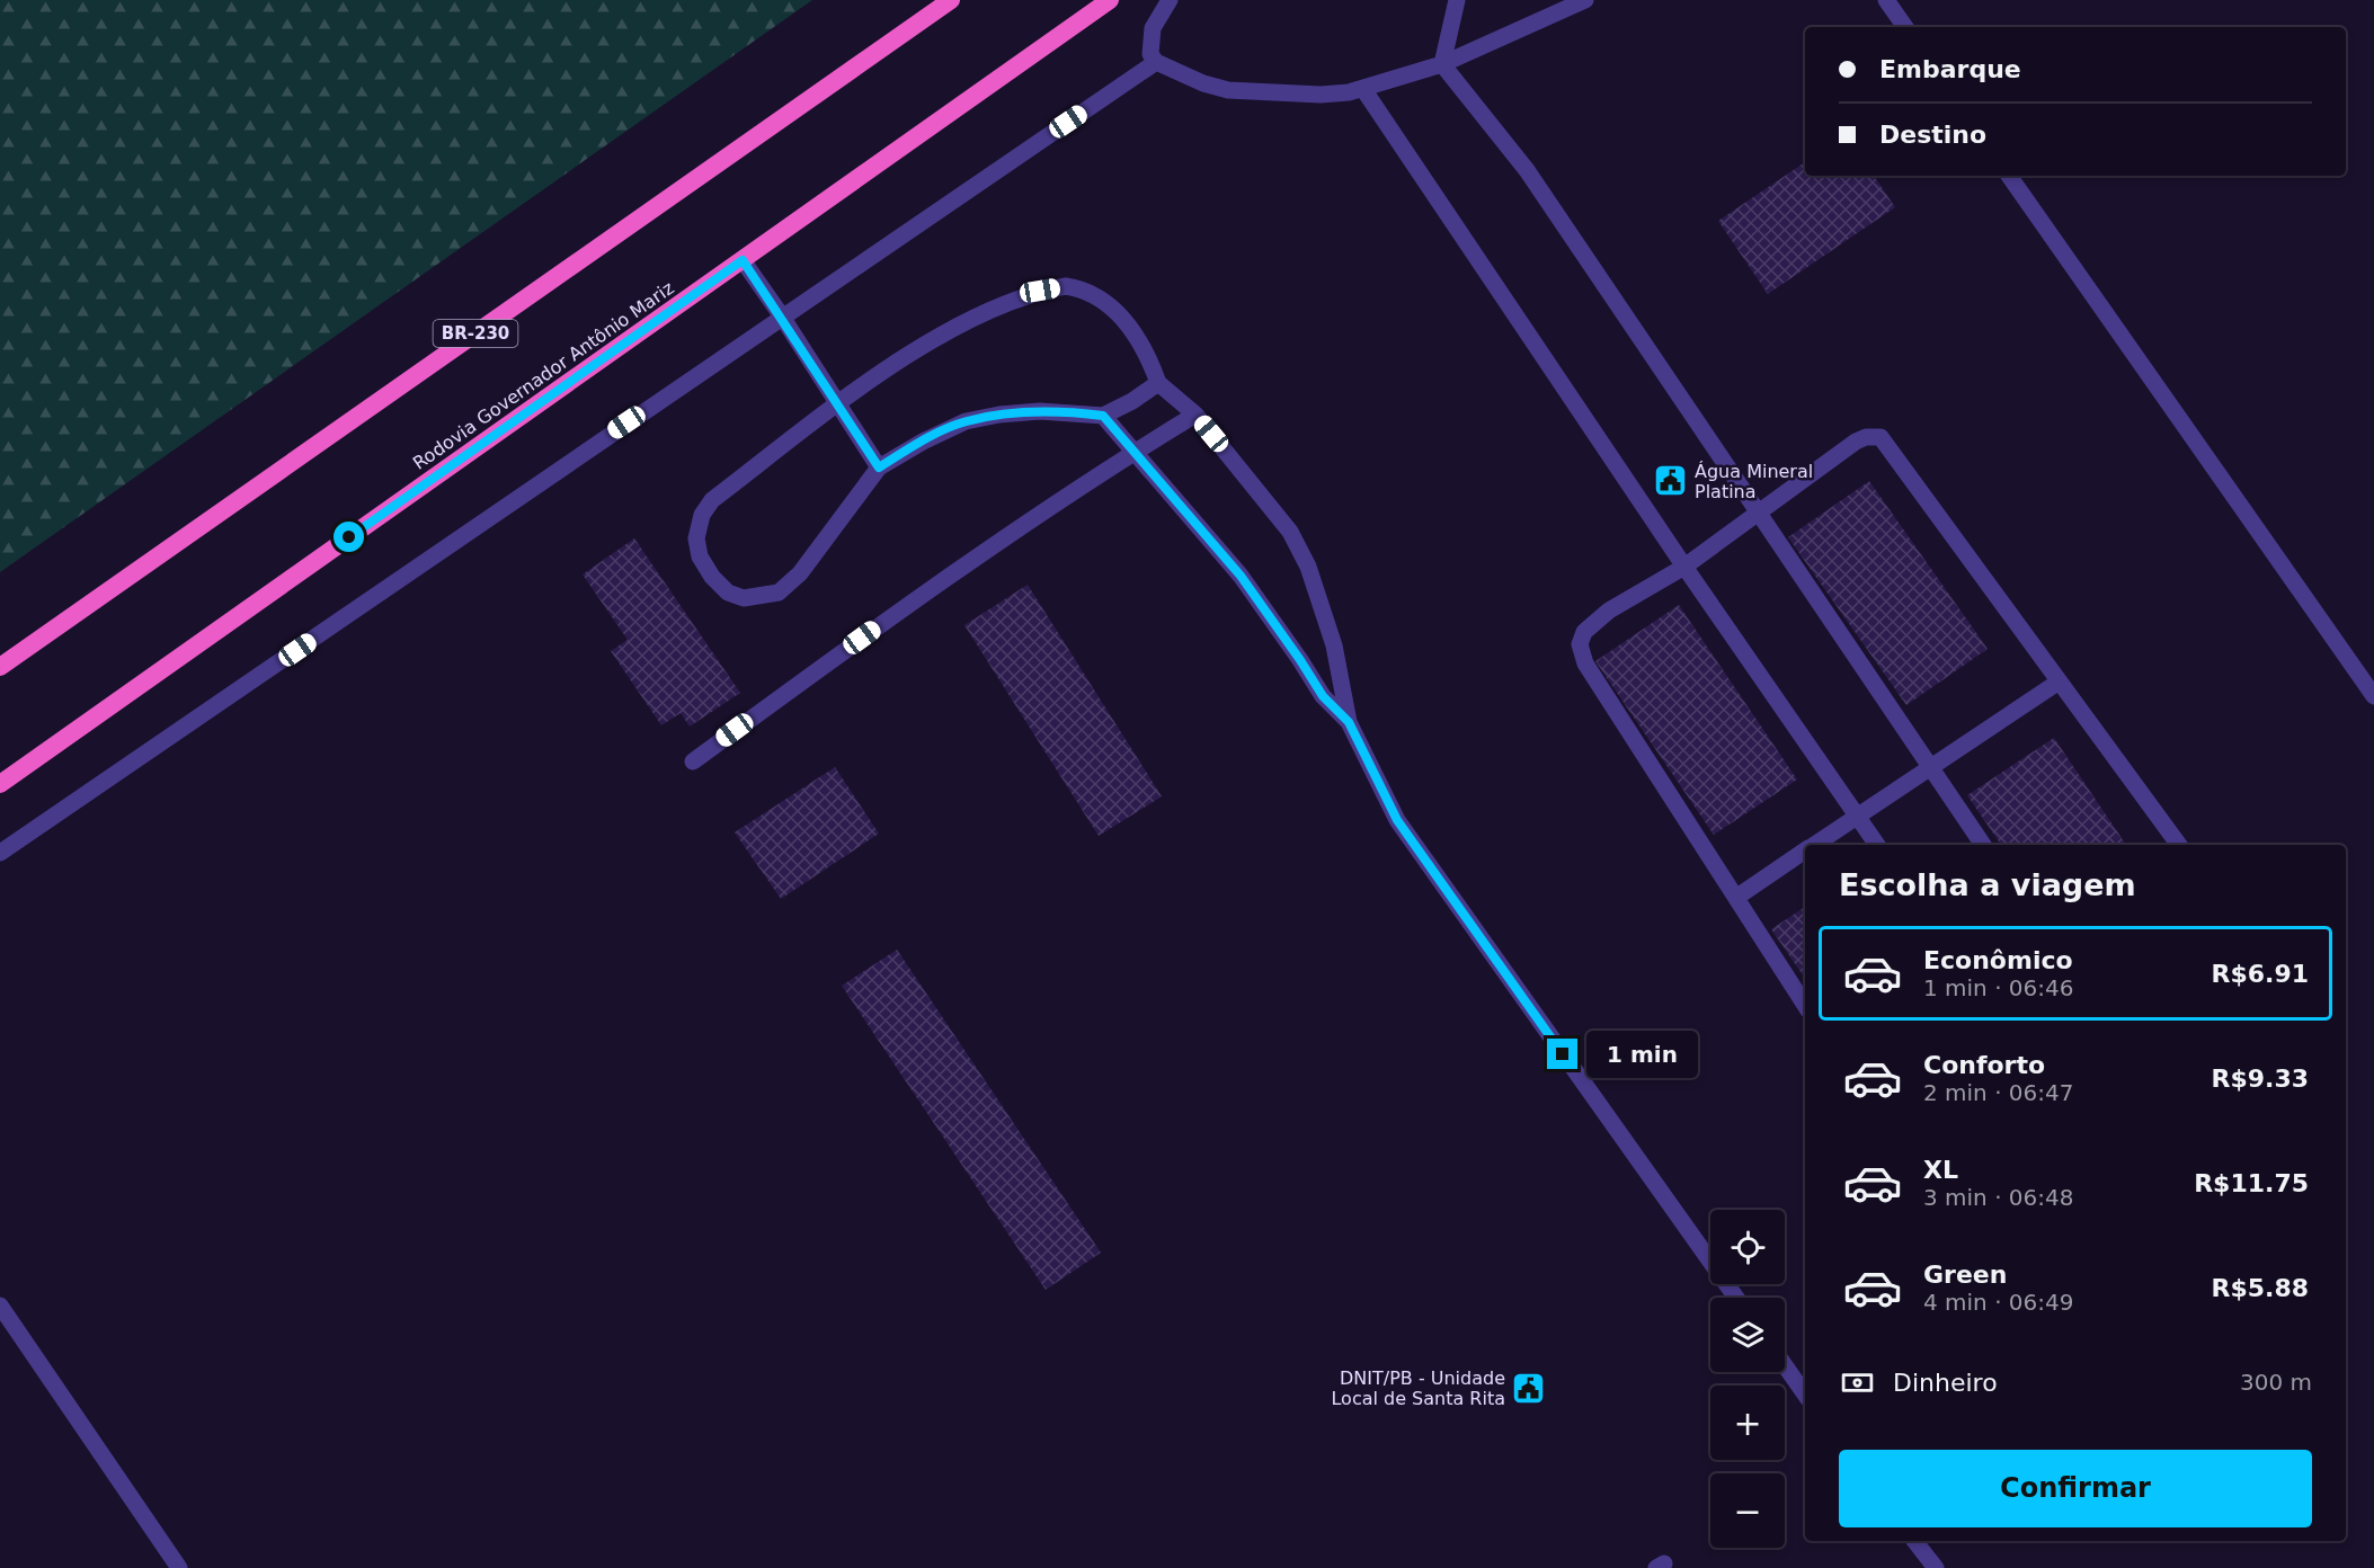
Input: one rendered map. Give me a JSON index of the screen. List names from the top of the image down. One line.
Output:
{"streets":{"highway":["BR-230","Rodovia Governador Antônio Mariz"]},"places":{"public building":["Água Mineral Platina","DNIT/PB - Unidade Local de Santa Rita"]},"page":{"banner":["Embarque","Destino"],"heading":"Escolha a viagem","list":[{"name":"Econômico","note":"1 min · 06:46","value":"R$6.91"},{"name":"Conforto","note":"2 min · 06:47","value":"R$9.33"},{"name":"XL","note":"3 min · 06:48","value":"R$11.75"},{"name":"Green","note":"4 min · 06:49","value":"R$5.88"}],"bubble":"1 min","map_buttons":["+","−"],"pay":["Dinheiro","300 m"],"buttons":"Confirmar"}}
